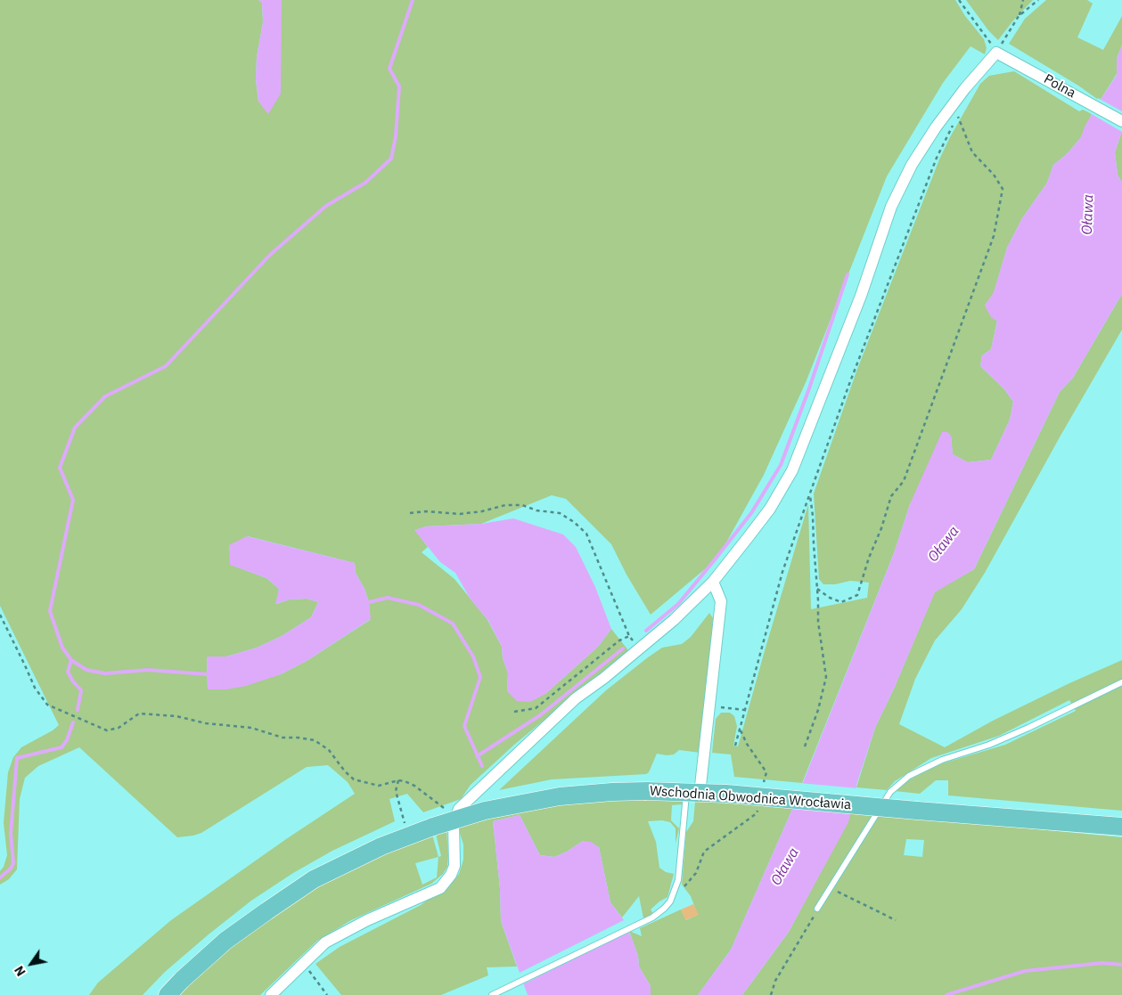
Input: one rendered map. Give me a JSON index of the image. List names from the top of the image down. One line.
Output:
{"streets":{"main road":["Wschodnia Obwodnica Wrocławia"],"street":["Polna"]},"water":["Oława"],"north":"bottom left"}
